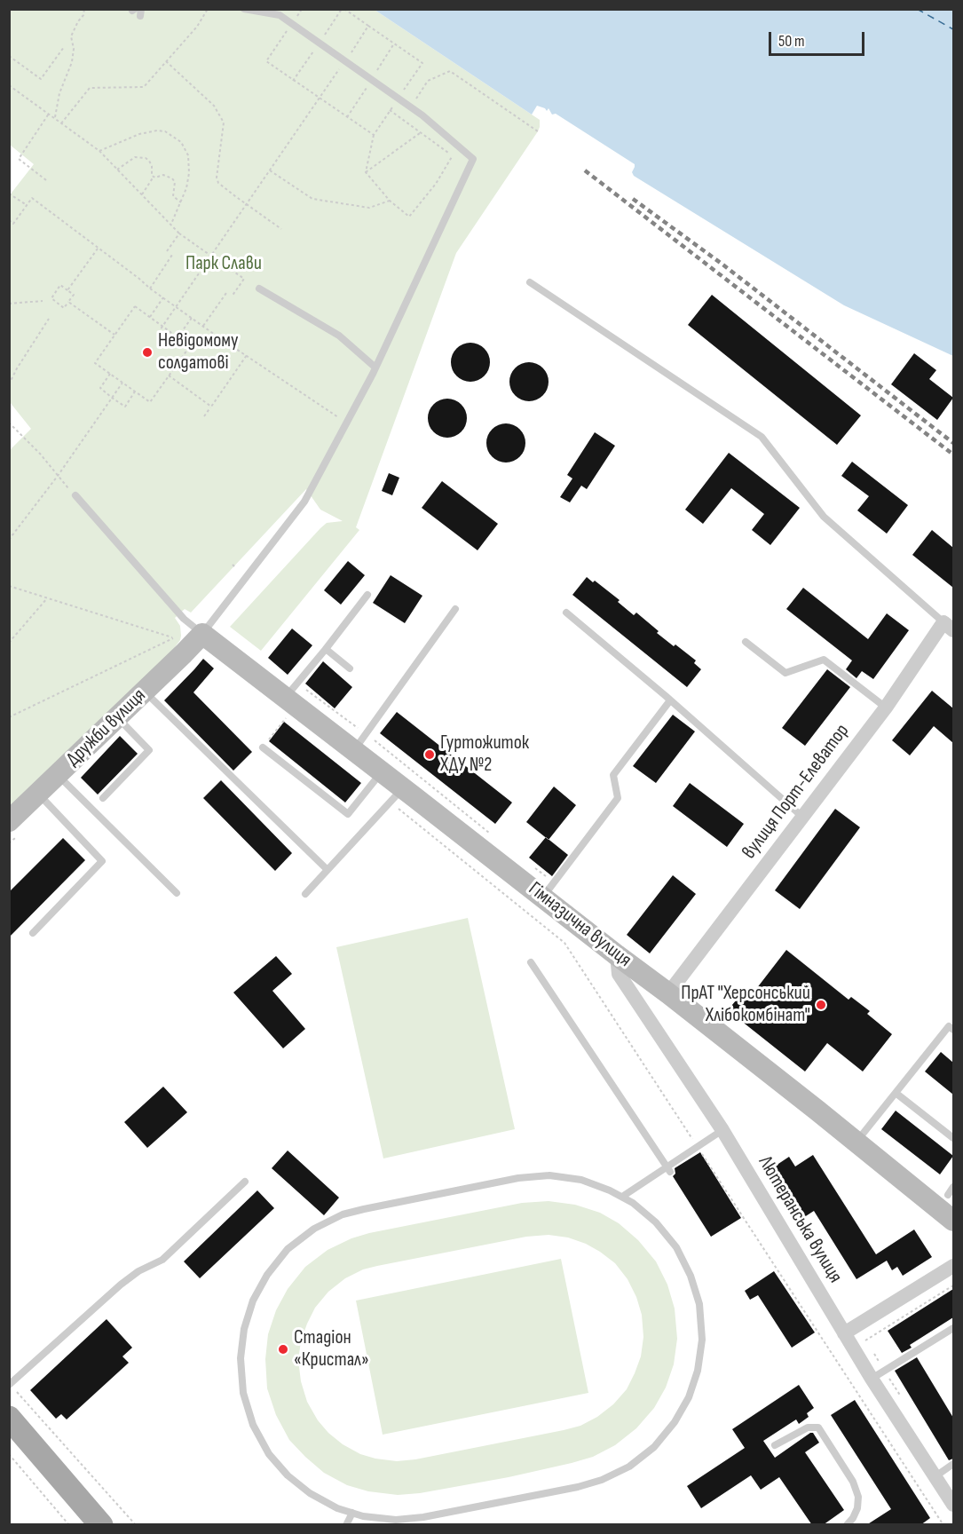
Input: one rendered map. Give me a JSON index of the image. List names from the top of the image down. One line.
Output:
{"streets":{"street":["Дружби вулиця","вулиця Порт-Елеватор","Гімназична вулиця","Лютеранська вулиця"]},"crossings":[["Дружби вулиця","Гімназична вулиця"],["вулиця Порт-Елеватор","Гімназична вулиця"],["Гімназична вулиця","Лютеранська вулиця"]],"parks":["Парк Слави"],"places":["Невідомому солдатові","Гуртожиток ХДУ №2","ПрАТ \"Херсонський Хлібокомбінат\"","Стадіон «Кристал»"],"scale_bar":"50 m"}
